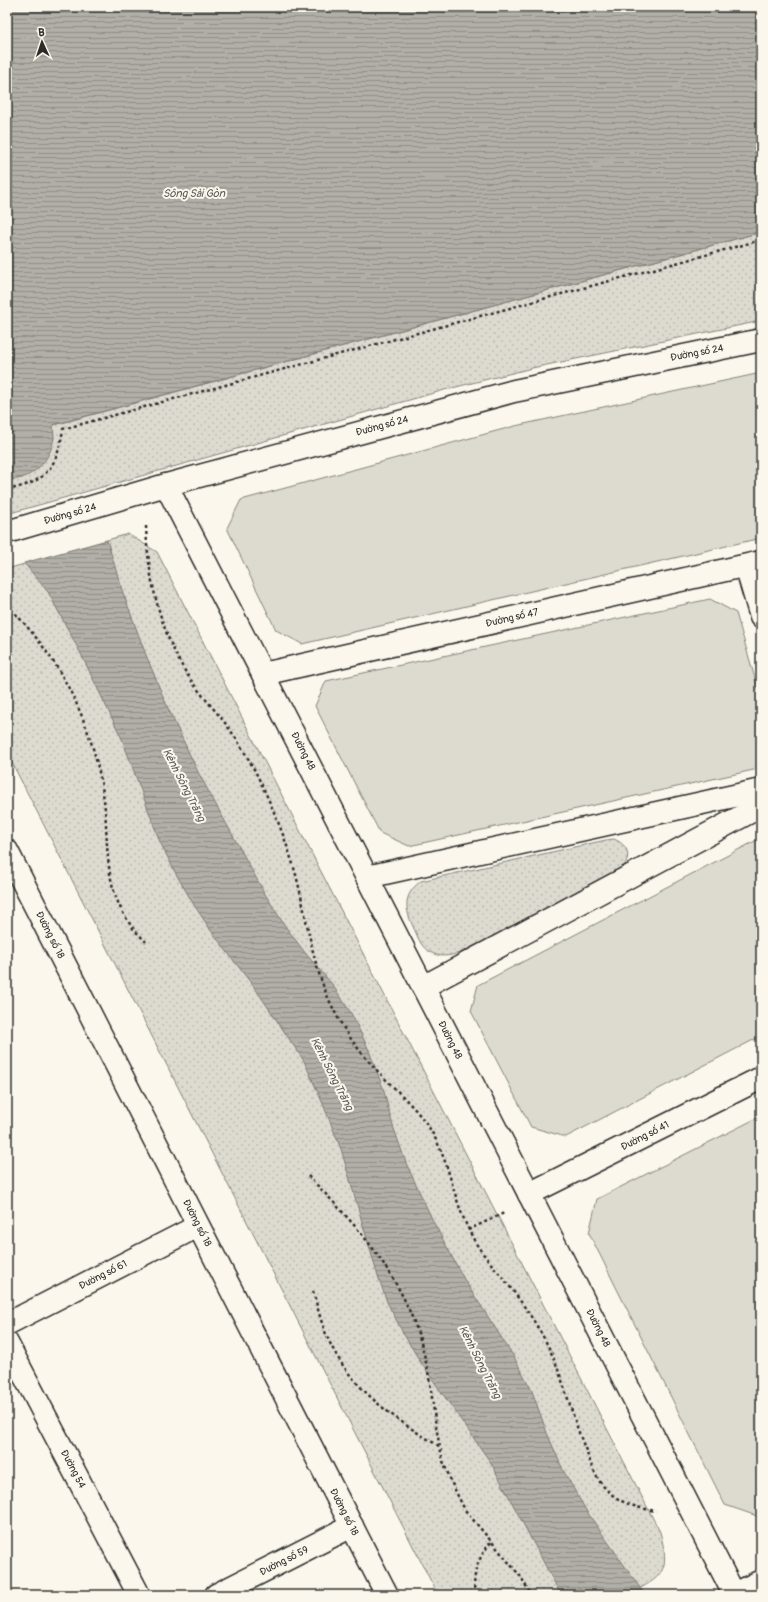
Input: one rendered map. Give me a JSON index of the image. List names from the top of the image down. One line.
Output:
{"streets":{"street":["Đường số 24","Đường số 47","Đường 48","Đường số 18","Đường số 41","Đường số 61","Đường 54","Đường số 59"]},"crossings":[["Đường số 24","Đường 48"],["Đường số 47","Đường 48"],["Đường 48","Đường số 41"],["Đường số 18","Đường số 61"],["Đường số 18","Đường số 59"]],"water":["Sông Sài Gòn","Kênh Sông Trăng"],"north":"top"}
